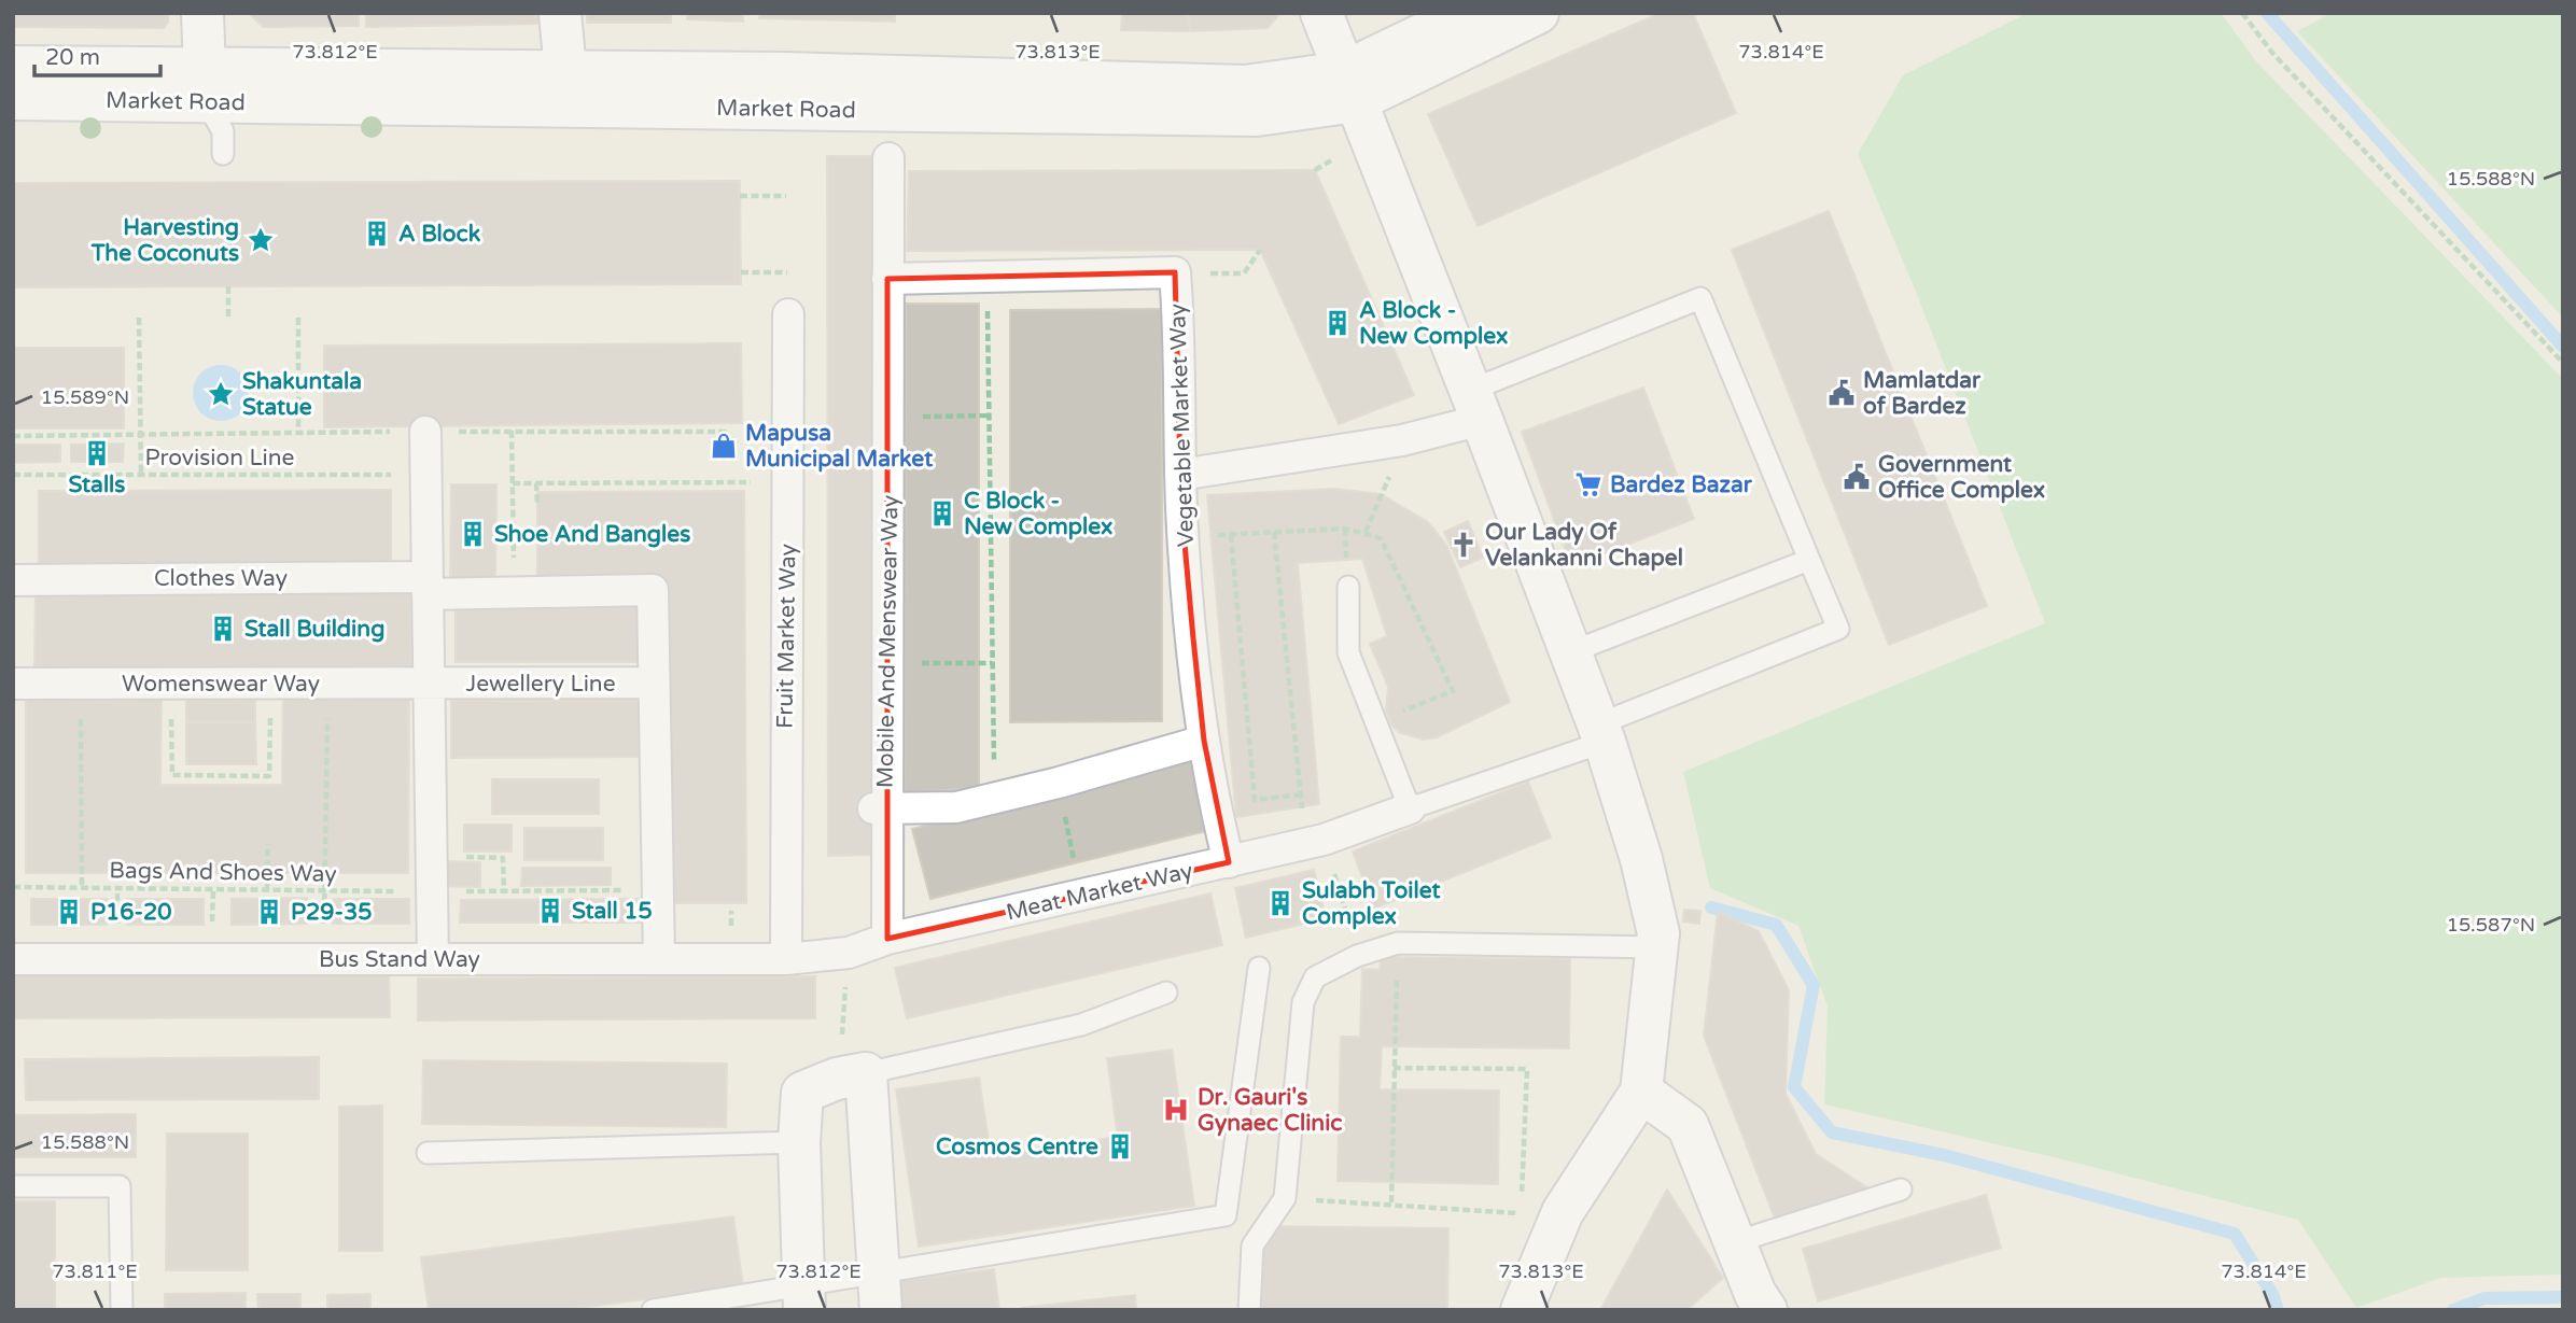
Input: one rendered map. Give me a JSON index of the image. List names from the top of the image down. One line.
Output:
{"streets":{"street":["Market Road","Vegetable Market Way","Clothes Way","Fruit Market Way","Mobile And Menswear Way","Womenswear Way","Jewellery Line","Meat Market Way","Bus Stand Way"],"path":["Provision Line","Bags And Shoes Way"]},"crossings":[["Vegetable Market Way","Mobile And Menswear Way"],["Vegetable Market Way","Meat Market Way"],["Clothes Way","Jewellery Line"],["Fruit Market Way","Meat Market Way"],["Fruit Market Way","Bus Stand Way"],["Mobile And Menswear Way","Meat Market Way"],["Womenswear Way","Jewellery Line"],["Meat Market Way","Bus Stand Way"]],"places":{"building":["A Block","A Block - New Complex","Stalls","C Block - New Complex","Shoe And Bangles","Stall Building","Sulabh Toilet Complex","Stall 15","P16-20","P29-35","Cosmos Centre"],"place":["Harvesting The Coconuts","Shakuntala Statue"],"public building":["Mamlatdar of Bardez","Government Office Complex"],"shop":["Mapusa Municipal Market"],"supermarket":["Bardez Bazar"],"church":["Our Lady Of Velankanni Chapel"],"hospital":["Dr. Gauri's Gynaec Clinic"]},"scale_bar":"20 m","coordinates":["73.812°E","73.813°E","73.814°E","15.588°N","15.589°N","15.587°N","73.811°E"]}
